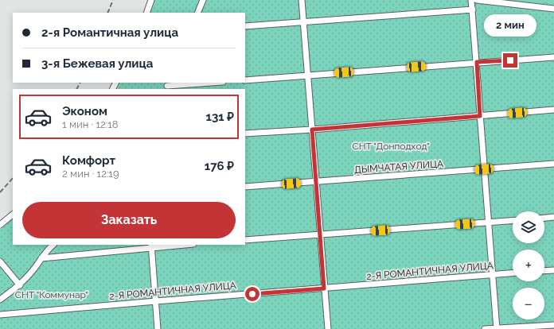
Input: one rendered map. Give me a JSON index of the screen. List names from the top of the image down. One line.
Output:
{"streets":{"street":["ДЫМЧАТАЯ УЛИЦА","2-Я РОМАНТИЧНАЯ УЛИЦА"]},"parks":["СНТ \"Донподход\"","СНТ \"Коммунар\""],"page":{"banner":["2-я Романтичная улица","3-я Бежевая улица"],"bubble":"2 мин","list":[{"name":"Эконом","note":"1 мин · 12:18","value":"131 ₽"},{"name":"Комфорт","note":"2 мин · 12:19","value":"176 ₽"}],"buttons":"Заказать","map_buttons":["+","−"]}}
